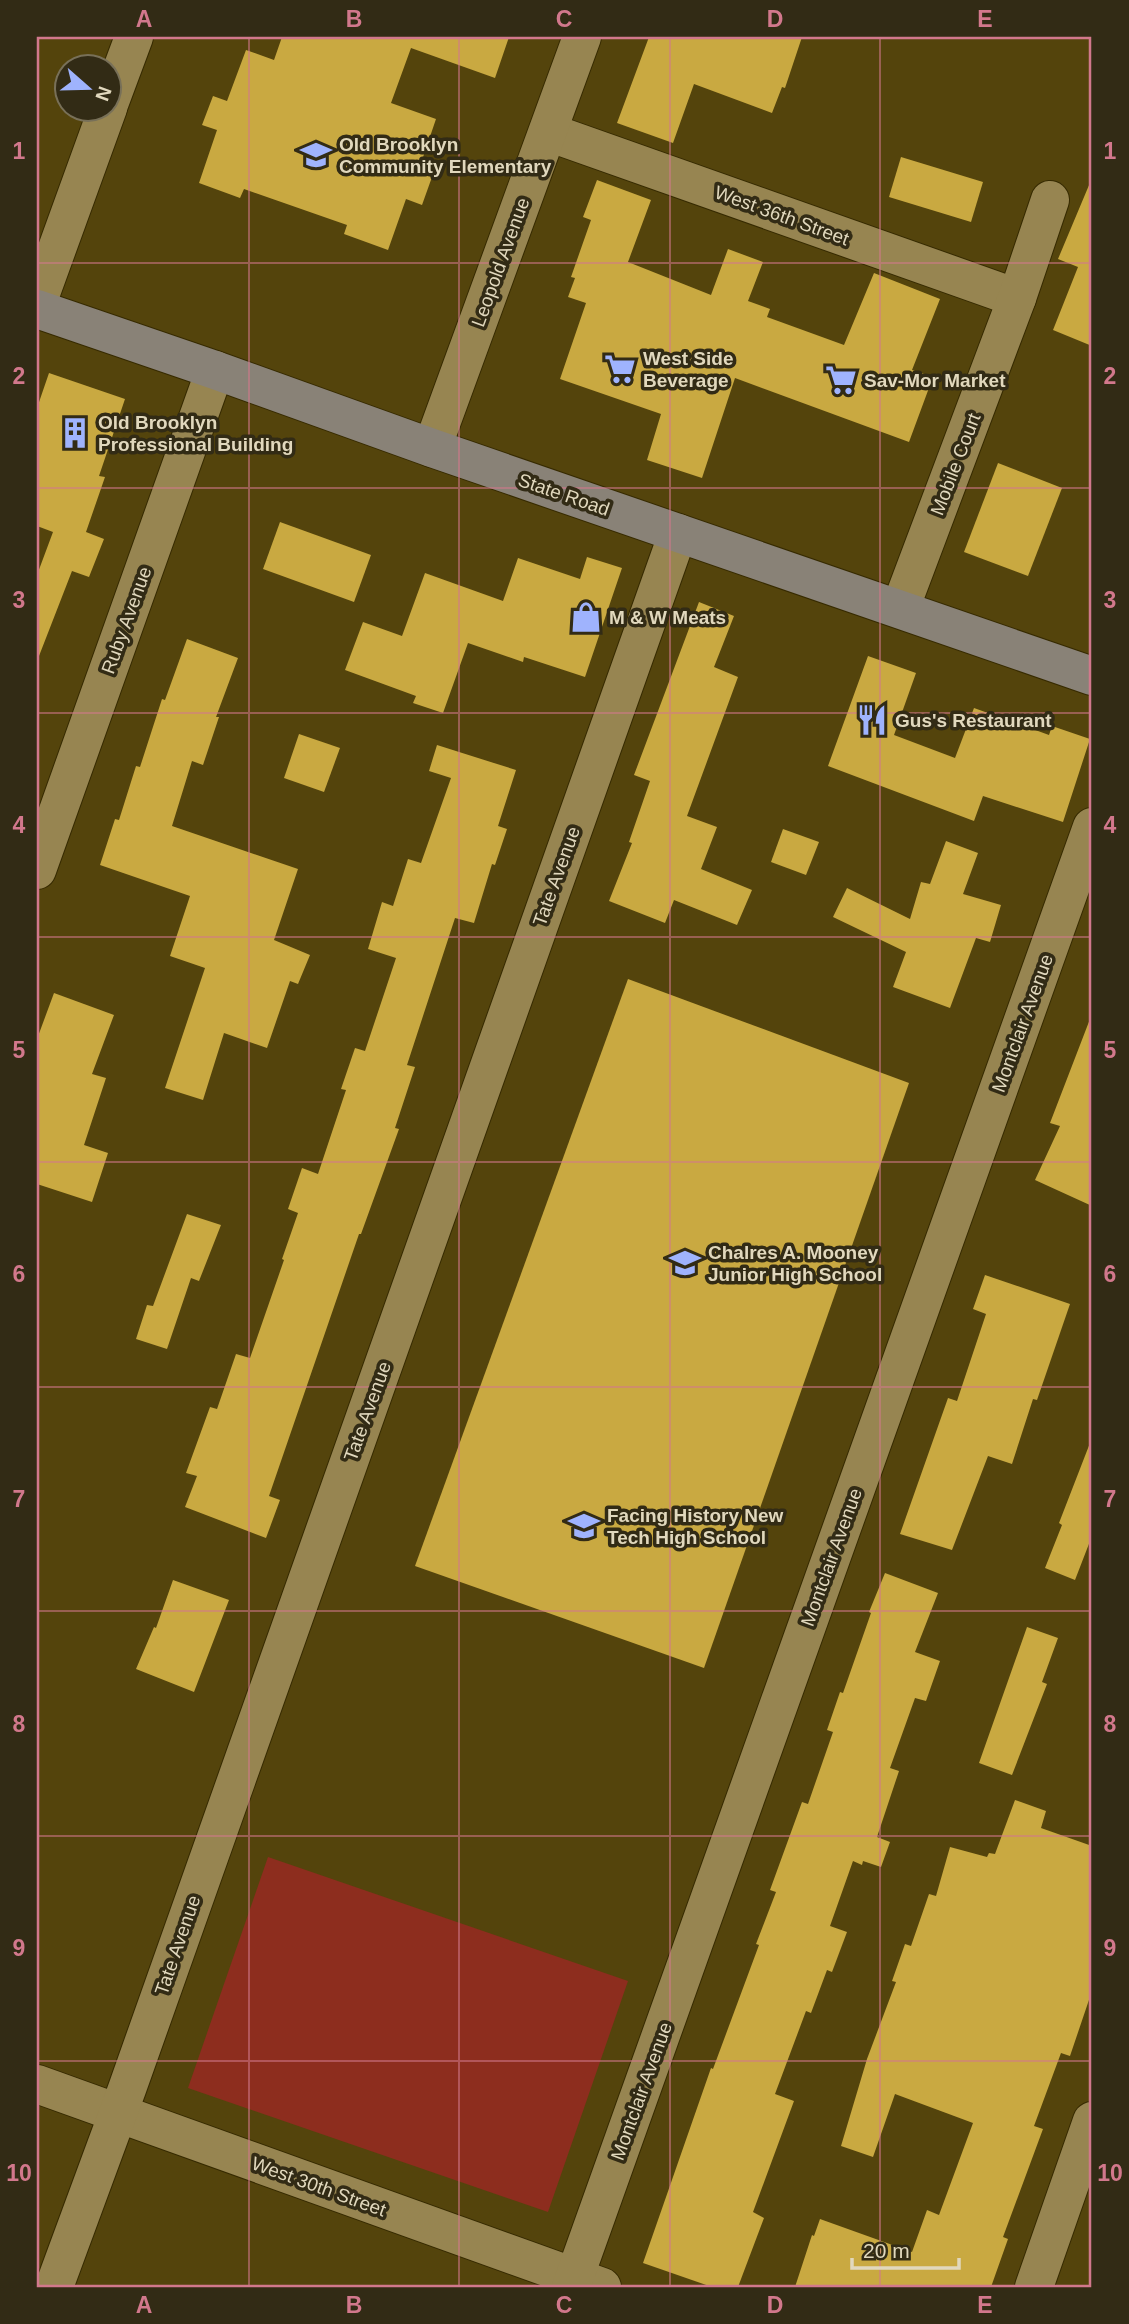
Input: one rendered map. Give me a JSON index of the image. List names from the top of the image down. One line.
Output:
{"streets":{"main road":["State Road"],"street":["West 36th Street","Leopold Avenue","Mobile Court","Ruby Avenue","Tate Avenue","Montclair Avenue","West 30th Street"]},"crossings":[["West 36th Street","Leopold Avenue"],["West 36th Street","Mobile Court"],["Leopold Avenue","State Road"],["Mobile Court","State Road"],["State Road","Ruby Avenue"],["State Road","Tate Avenue"],["Tate Avenue","West 30th Street"],["Montclair Avenue","West 30th Street"]],"places":{"school or university":["Old Brooklyn Community Elementary","Chalres A. Mooney Junior High School","Facing History New Tech High School"],"supermarket":["West Side Beverage","Sav-Mor Market"],"building":["Old Brooklyn Professional Building"],"shop":["M & W Meats"],"restaurant":["Gus's Restaurant"]},"scale_bar":"20 m","north":"right","grid":{"columns":["A","B","C","D","E"],"rows":["1","2","3","4","5","6","7","8","9","10"]}}
